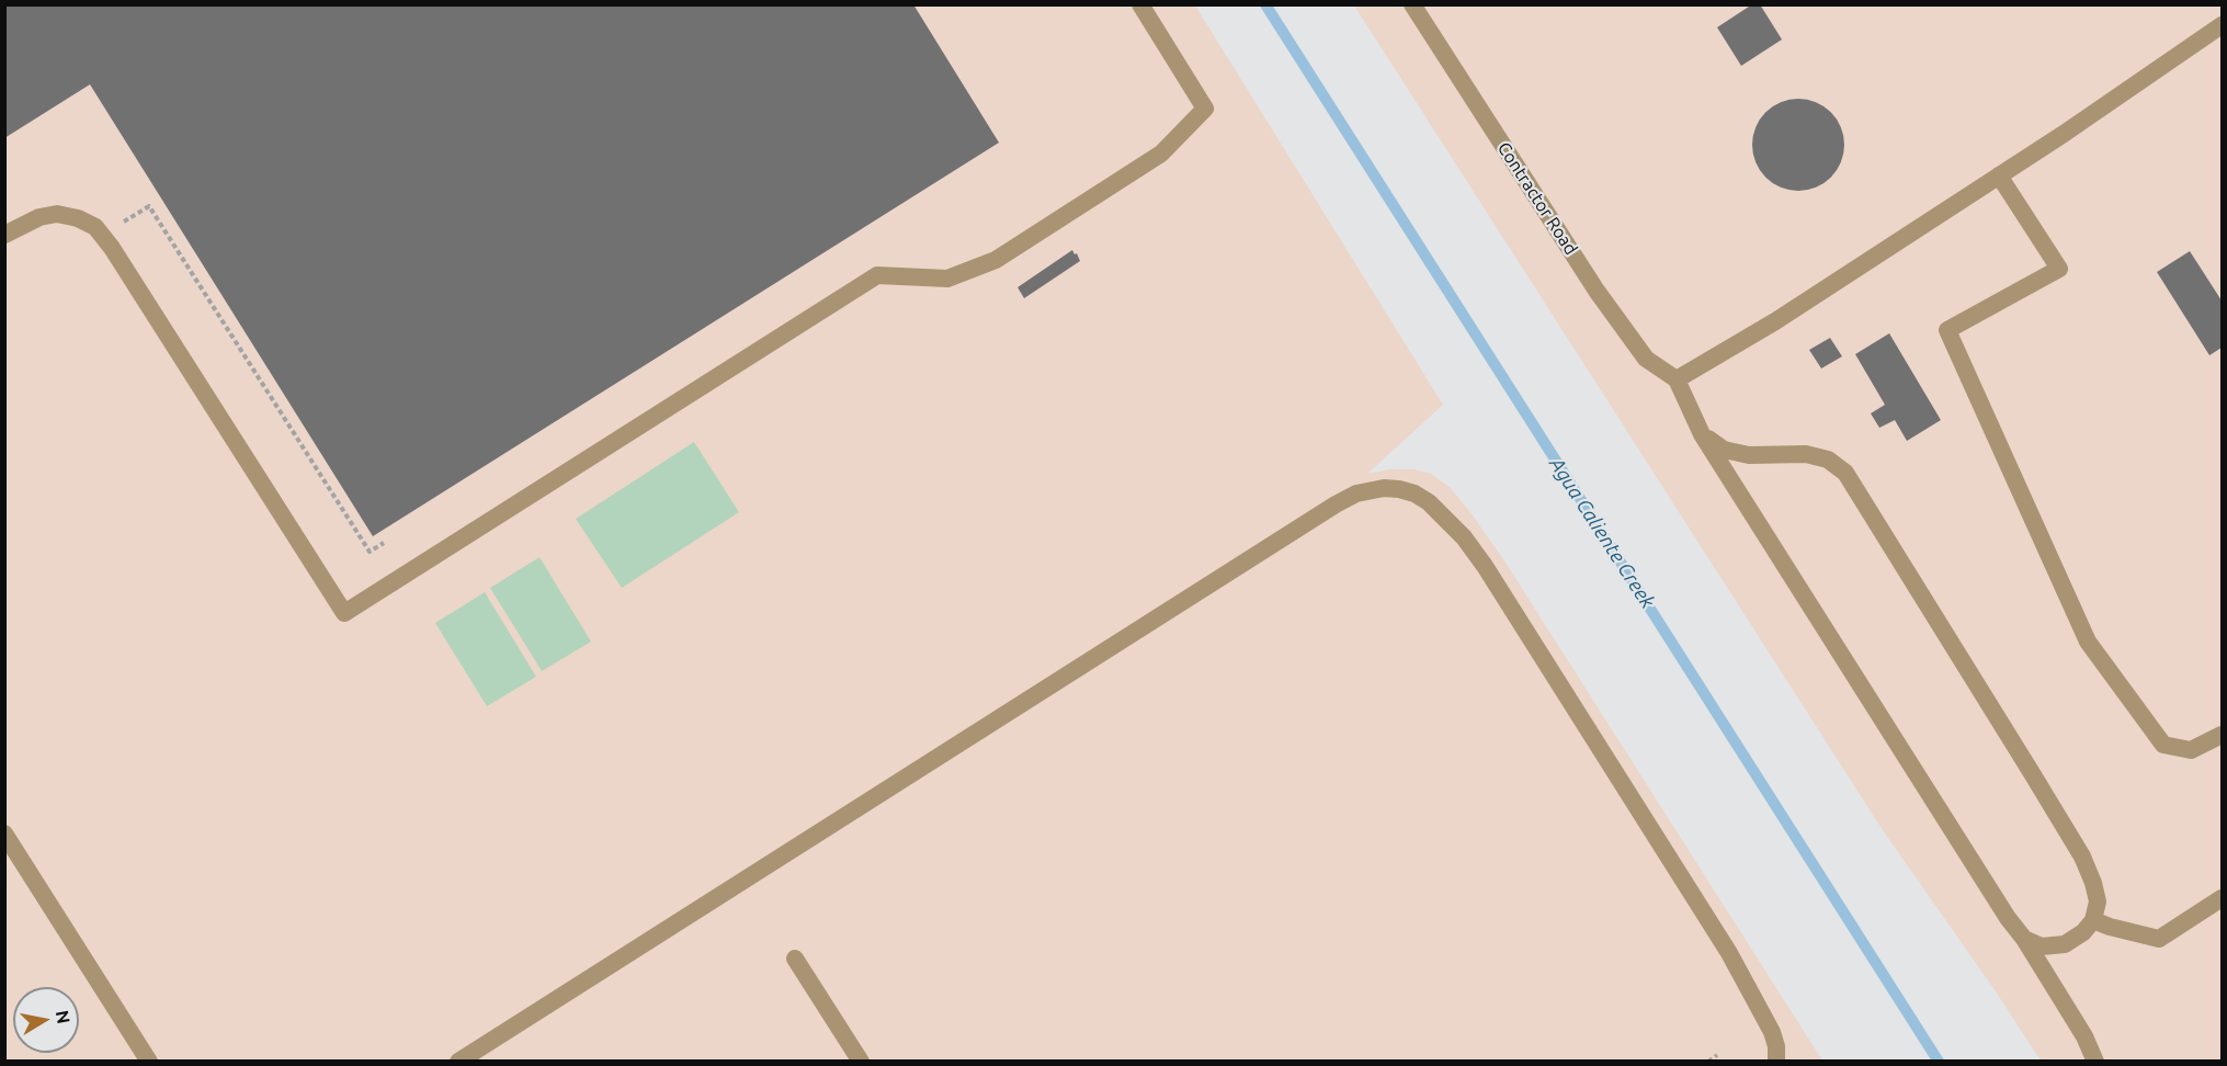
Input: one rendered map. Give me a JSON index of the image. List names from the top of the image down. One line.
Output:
{"streets":{"lane":["Contractor Road"]},"water":["Agua Caliente Creek"],"north":"right"}
